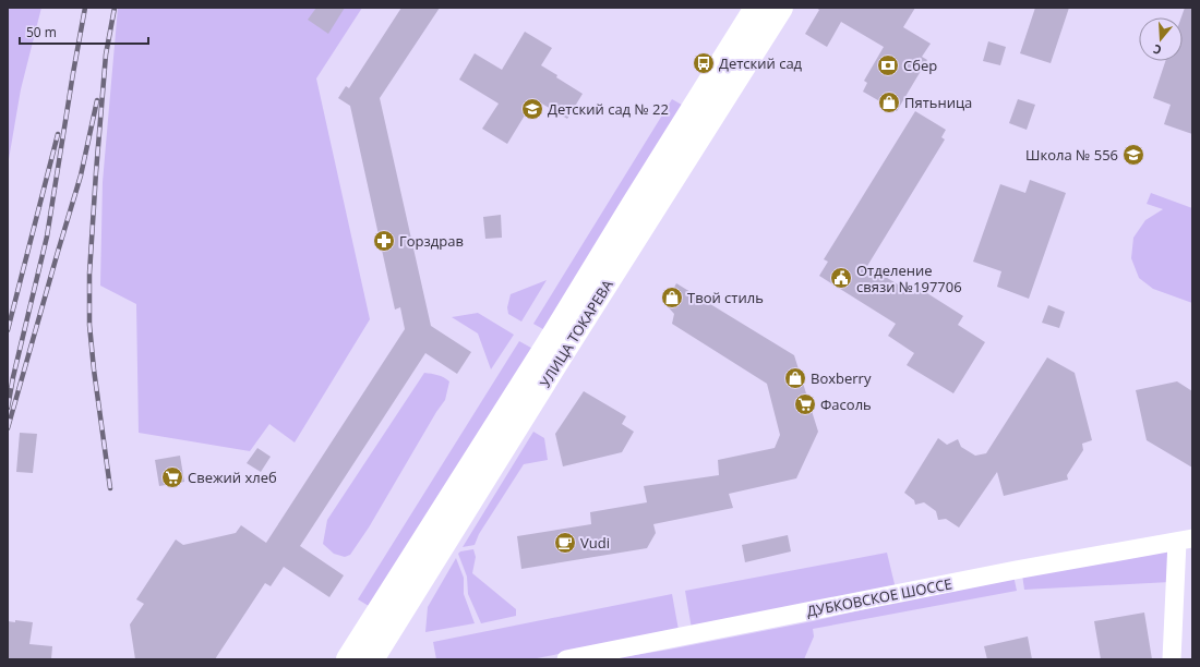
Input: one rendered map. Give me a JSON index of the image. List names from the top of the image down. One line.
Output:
{"streets":{"main road":["УЛИЦА ТОКАРЕВА"],"street":["ДУБКОВСКОЕ ШОССЕ"]},"places":{"bus stop":["Детский сад"],"bank":["Сбер"],"shop":["Пятьница","Твой стиль","Boxberry"],"school or university":["Детский сад № 22","Школа № 556"],"pharmacy":["Горздрав"],"public building":["Отделение связи №197706"],"supermarket":["Фасоль","Свежий хлеб"],"cafe":["Vudi"]},"scale_bar":"50 m","north":"bottom"}
